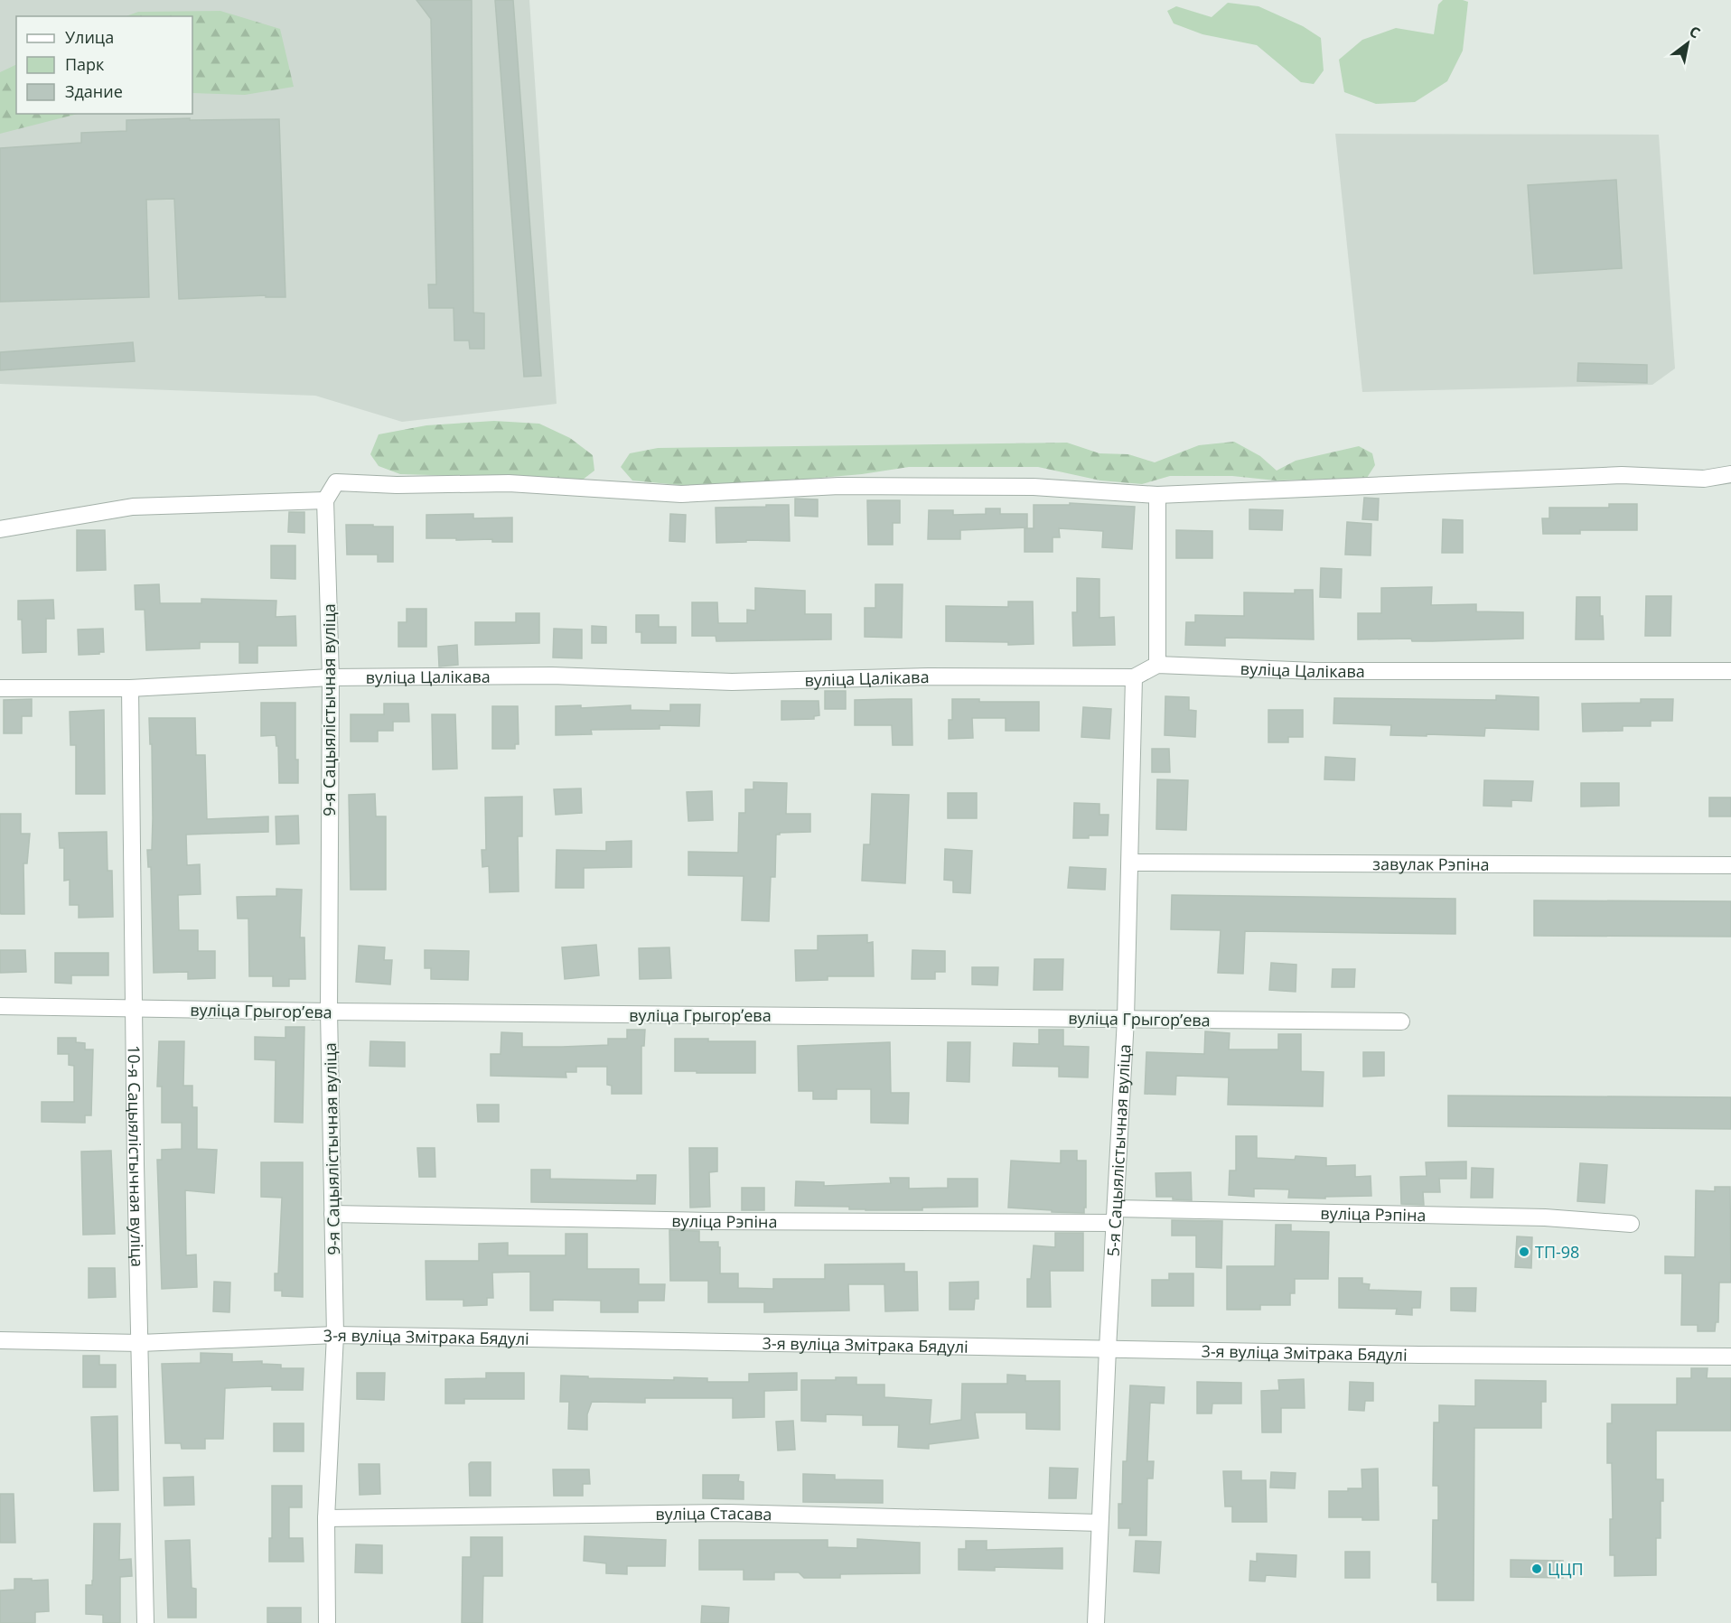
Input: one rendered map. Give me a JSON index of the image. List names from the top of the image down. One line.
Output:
{"streets":{"street":["вуліца Цалікава","9-я Сацыялістычная вуліца","завулак Рэпіна","вуліца Грыгорʼева","5-я Сацыялістычная вуліца","10-я Сацыялістычная вуліца","вуліца Рэпіна","3-я вуліца Змітрака Бядулі","вуліца Стасава"]},"crossings":[["вуліца Цалікава","9-я Сацыялістычная вуліца"],["вуліца Цалікава","5-я Сацыялістычная вуліца"],["вуліца Цалікава","10-я Сацыялістычная вуліца"],["9-я Сацыялістычная вуліца","вуліца Грыгорʼева"],["9-я Сацыялістычная вуліца","вуліца Рэпіна"],["9-я Сацыялістычная вуліца","3-я вуліца Змітрака Бядулі"],["9-я Сацыялістычная вуліца","вуліца Стасава"],["завулак Рэпіна","5-я Сацыялістычная вуліца"],["вуліца Грыгорʼева","5-я Сацыялістычная вуліца"],["вуліца Грыгорʼева","10-я Сацыялістычная вуліца"],["5-я Сацыялістычная вуліца","вуліца Рэпіна"],["5-я Сацыялістычная вуліца","3-я вуліца Змітрака Бядулі"],["5-я Сацыялістычная вуліца","вуліца Стасава"],["10-я Сацыялістычная вуліца","3-я вуліца Змітрака Бядулі"]],"places":["ТП-98","ЦЦП"],"legend":["Улица","Парк","Здание"],"north":"top right"}
